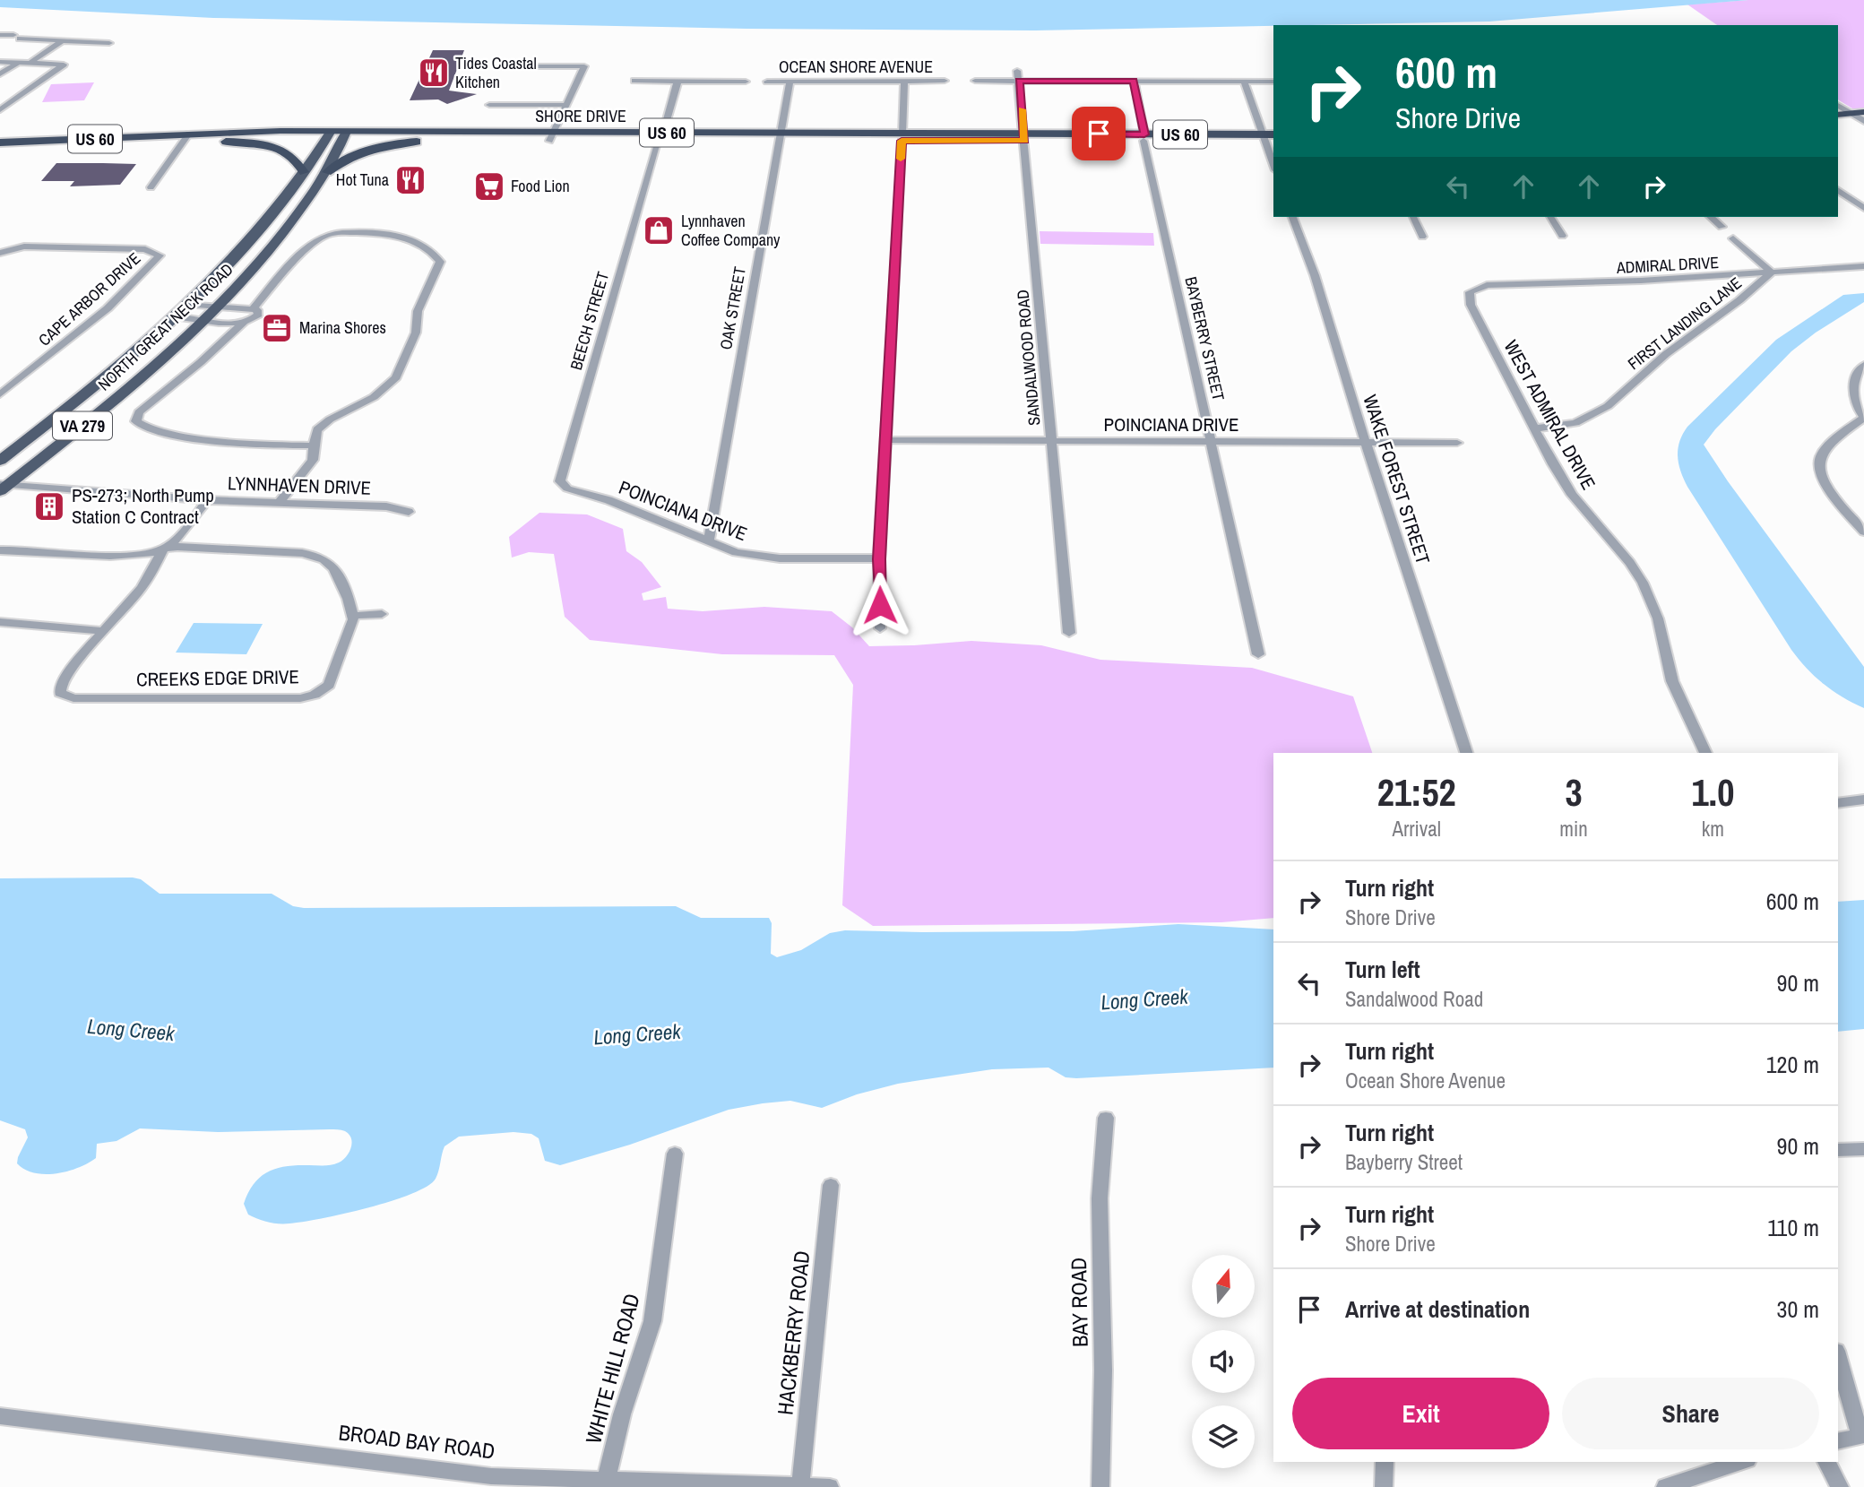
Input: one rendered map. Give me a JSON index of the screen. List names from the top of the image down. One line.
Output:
{"streets":{"highway":["SHORE DRIVE","US 60"],"main road":["NORTH GREAT NECK ROAD","VA 279"],"street":["OCEAN SHORE AVENUE","ADMIRAL DRIVE","CAPE ARBOR DRIVE","OAK STREET","BEECH STREET","FIRST LANDING LANE","BAYBERRY STREET","SANDALWOOD ROAD","WEST ADMIRAL DRIVE","POINCIANA DRIVE","WAKE FOREST STREET","LYNNHAVEN DRIVE","CREEKS EDGE DRIVE","BAY ROAD","HACKBERRY ROAD","WHITE HILL ROAD","BROAD BAY ROAD"]},"crossings":[["OCEAN SHORE AVENUE","OAK STREET"],["SHORE DRIVE","OAK STREET"],["SHORE DRIVE","BEECH STREET"],["SHORE DRIVE","NORTH GREAT NECK ROAD"],["SHORE DRIVE","BAYBERRY STREET"],["SHORE DRIVE","SANDALWOOD ROAD"],["ADMIRAL DRIVE","FIRST LANDING LANE"],["ADMIRAL DRIVE","WEST ADMIRAL DRIVE"],["OAK STREET","POINCIANA DRIVE"],["BEECH STREET","POINCIANA DRIVE"],["FIRST LANDING LANE","WEST ADMIRAL DRIVE"],["NORTH GREAT NECK ROAD","LYNNHAVEN DRIVE"],["BAYBERRY STREET","POINCIANA DRIVE"],["SANDALWOOD ROAD","POINCIANA DRIVE"],["POINCIANA DRIVE","WAKE FOREST STREET"],["LYNNHAVEN DRIVE","CREEKS EDGE DRIVE"],["HACKBERRY ROAD","BROAD BAY ROAD"],["WHITE HILL ROAD","BROAD BAY ROAD"]],"water":["Long Creek"],"places":{"restaurant":["Tides Coastal Kitchen","Hot Tuna"],"supermarket":["Food Lion"],"shop":["Lynnhaven Coffee Company"],"office":["Marina Shores"],"building":["PS-273; North Pump Station C Contract"]},"north":"top","page":{"turn":["600 m","Shore Drive"],"eta":["21:52","Arrival","3","min","1.0","km"],"list":[{"name":"Turn right","note":"Shore Drive","value":"600 m"},{"name":"Turn left","note":"Sandalwood Road","value":"90 m"},{"name":"Turn right","note":"Ocean Shore Avenue","value":"120 m"},{"name":"Turn right","note":"Bayberry Street","value":"90 m"},{"name":"Turn right","note":"Shore Drive","value":"110 m"},{"name":"Arrive at destination","value":"30 m"}],"buttons":["Exit","Share"]}}
